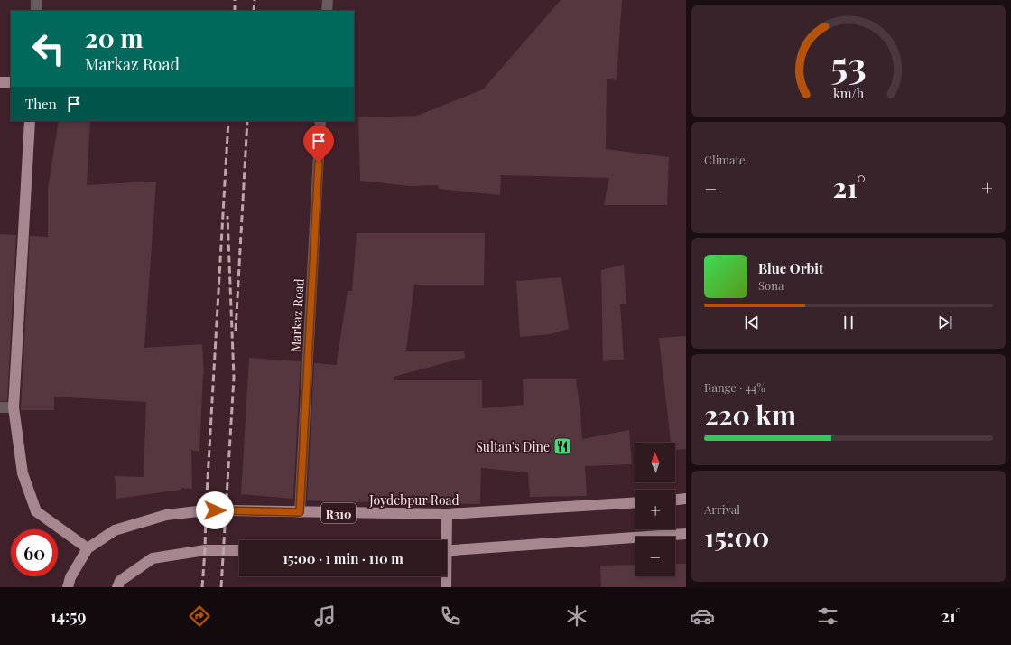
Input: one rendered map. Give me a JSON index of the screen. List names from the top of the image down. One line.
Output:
{"streets":{"main road":["Joydebpur Road","R310"],"street":["Markaz Road"]},"crossings":[["Markaz Road","Joydebpur Road"]],"places":{"restaurant":["Sultan's Dine"]},"north":"top","page":{"turn":["20 m","Markaz Road"],"then":"Then","tile":["Climate",["Range · 44%","220 km"],["Arrival","15:00"]],"heat":["−","21°","+"],"song":["Blue Orbit","Sona"],"map_buttons":["+","−"],"limit":"60","trip":"15:00 · 1 min · 110 m","tabs":["14:59","21°"],"gauge":["53","km/h"]}}
